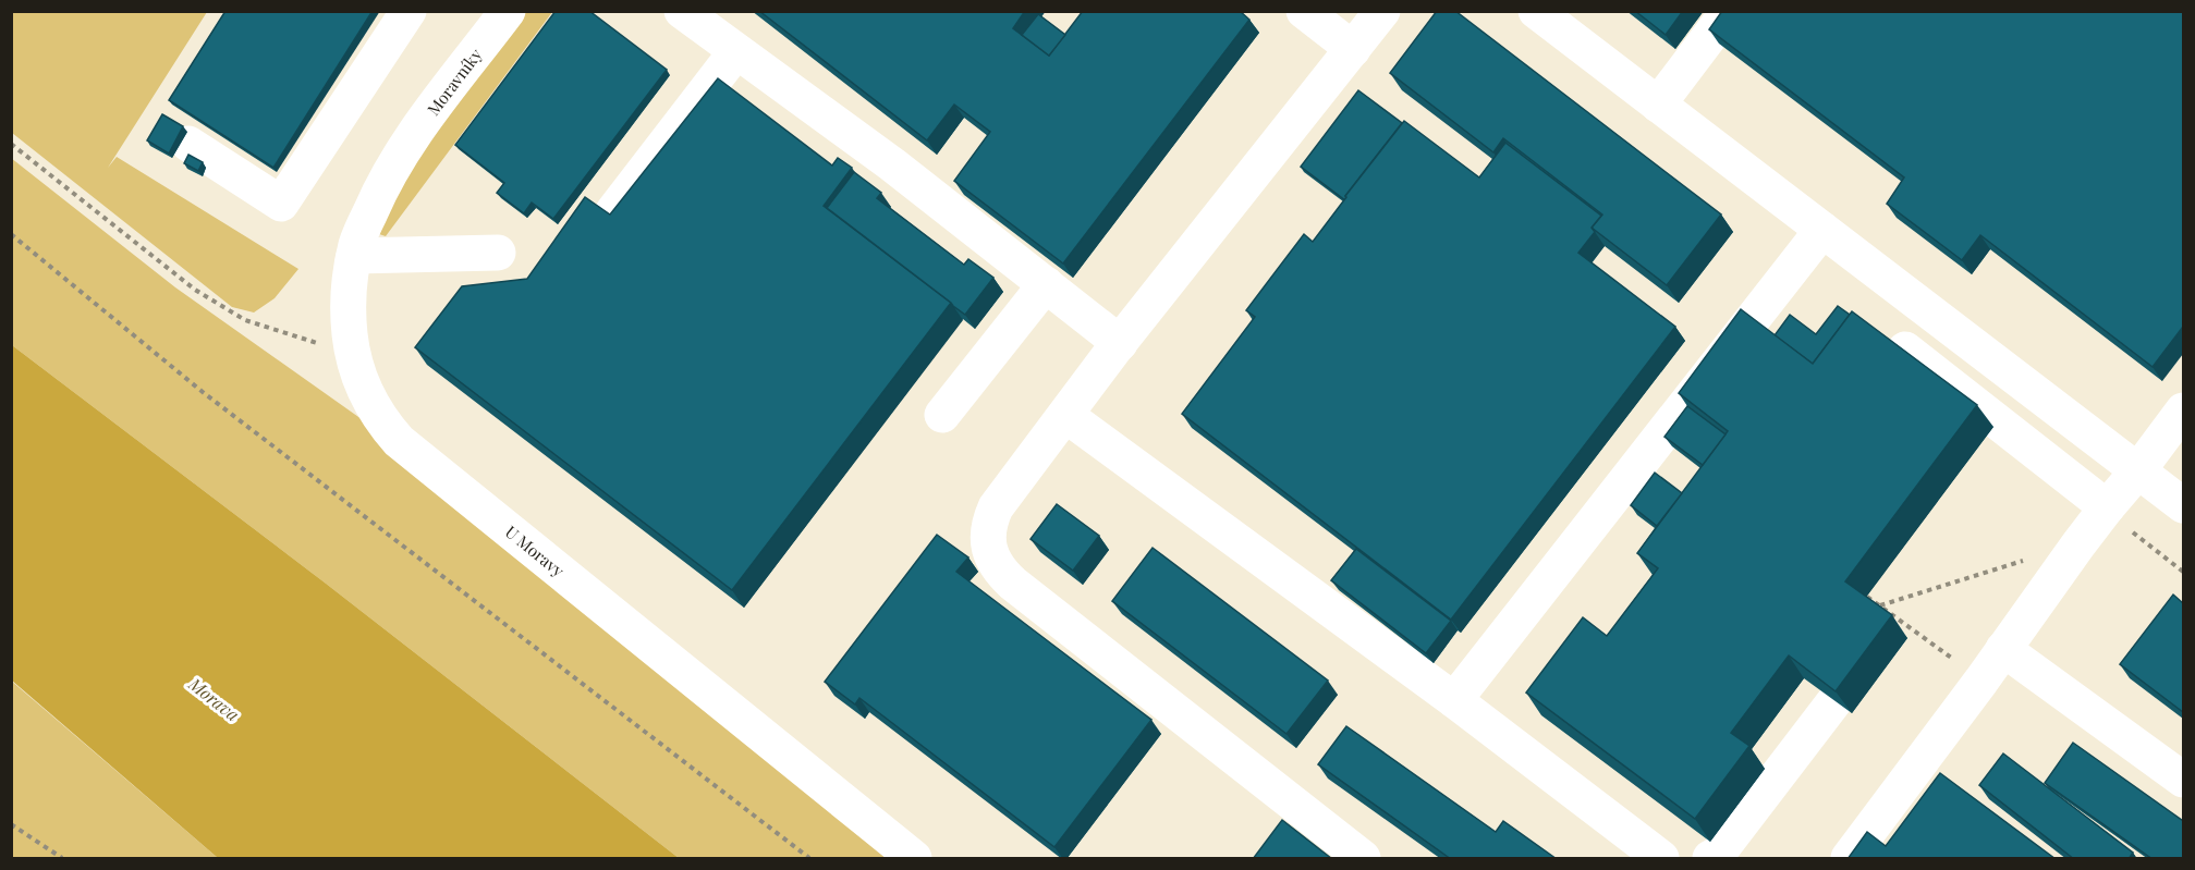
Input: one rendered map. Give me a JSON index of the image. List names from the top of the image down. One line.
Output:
{"streets":{"street":["Moravníky","U Moravy"]},"crossings":[["Moravníky","U Moravy"]],"water":["Morava"]}
